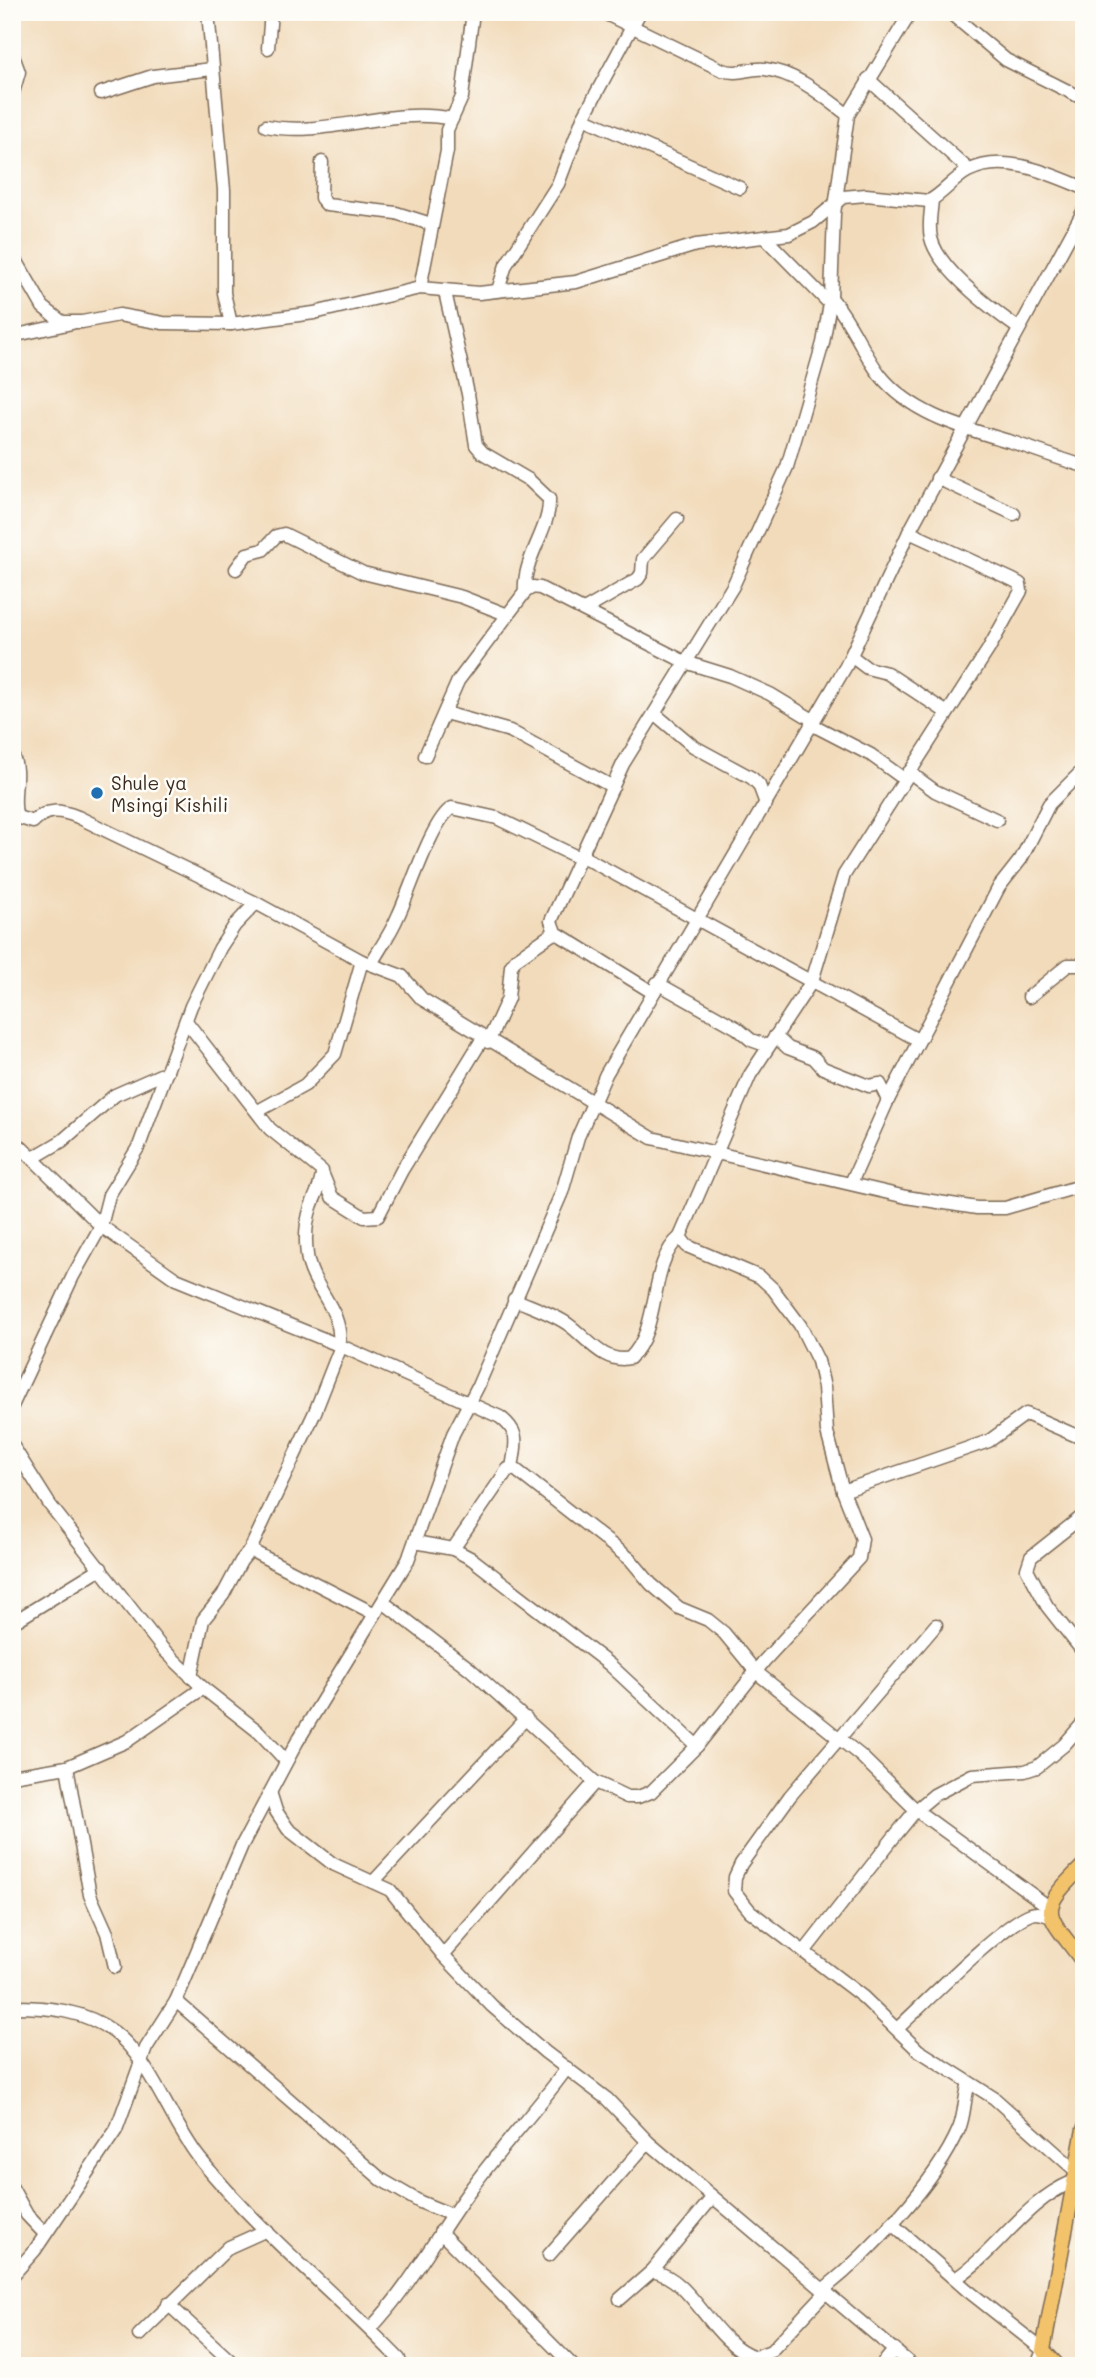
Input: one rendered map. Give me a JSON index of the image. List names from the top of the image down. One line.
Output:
{"places":["Shule ya Msingi Kishili"]}
